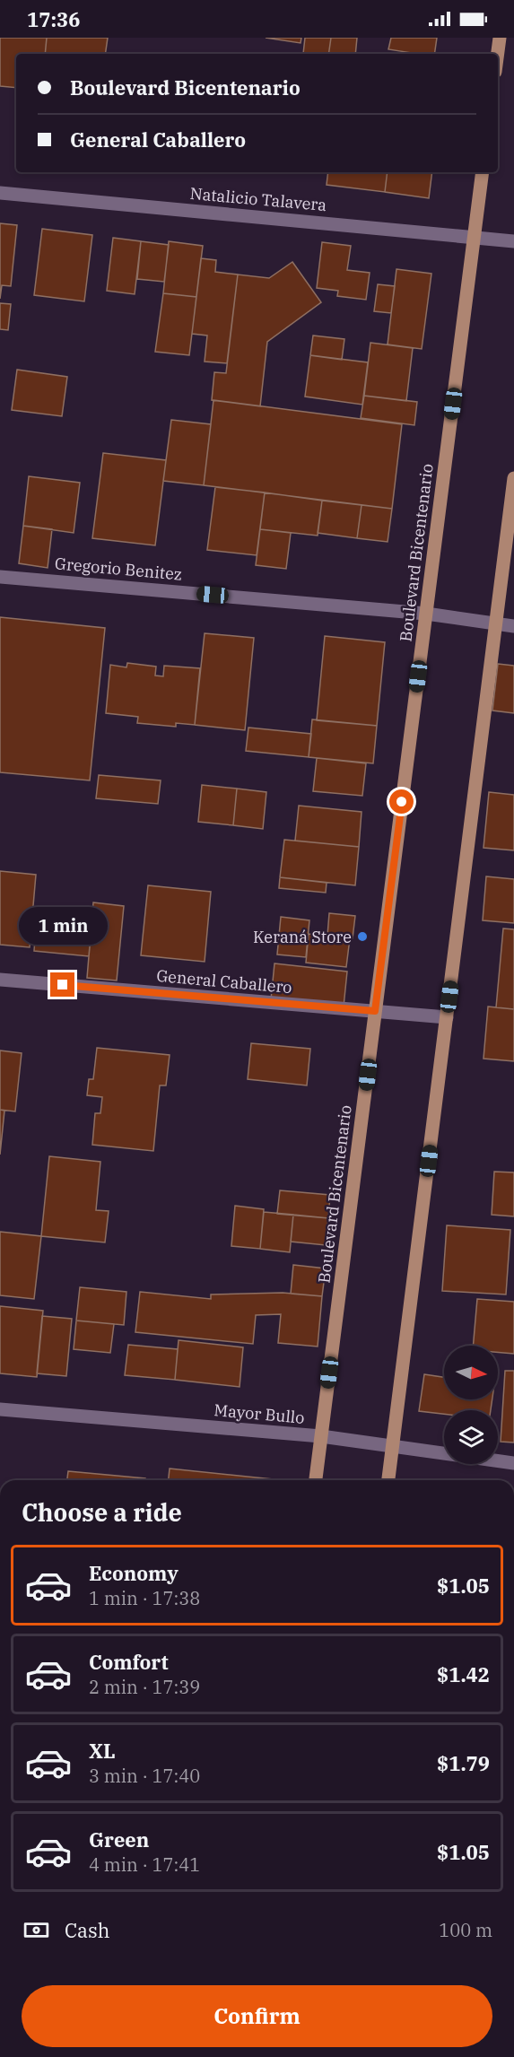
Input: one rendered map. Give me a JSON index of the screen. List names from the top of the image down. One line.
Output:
{"streets":{"main road":["Boulevard Bicentenario"],"street":["Natalicio Talavera","Gregorio Benitez","General Caballero","Mayor Bullo"]},"crossings":[["Natalicio Talavera","Boulevard Bicentenario"],["Boulevard Bicentenario","Gregorio Benitez"],["Boulevard Bicentenario","General Caballero"],["Boulevard Bicentenario","Mayor Bullo"]],"places":["Keraná Store"],"north":"right","page":{"status":"17:36","banner":["Boulevard Bicentenario","General Caballero"],"bubble":"1 min","heading":"Choose a ride","list":[{"name":"Economy","note":"1 min · 17:38","value":"$1.05"},{"name":"Comfort","note":"2 min · 17:39","value":"$1.42"},{"name":"XL","note":"3 min · 17:40","value":"$1.79"},{"name":"Green","note":"4 min · 17:41","value":"$1.05"}],"pay":["Cash","100 m"],"buttons":"Confirm"}}
